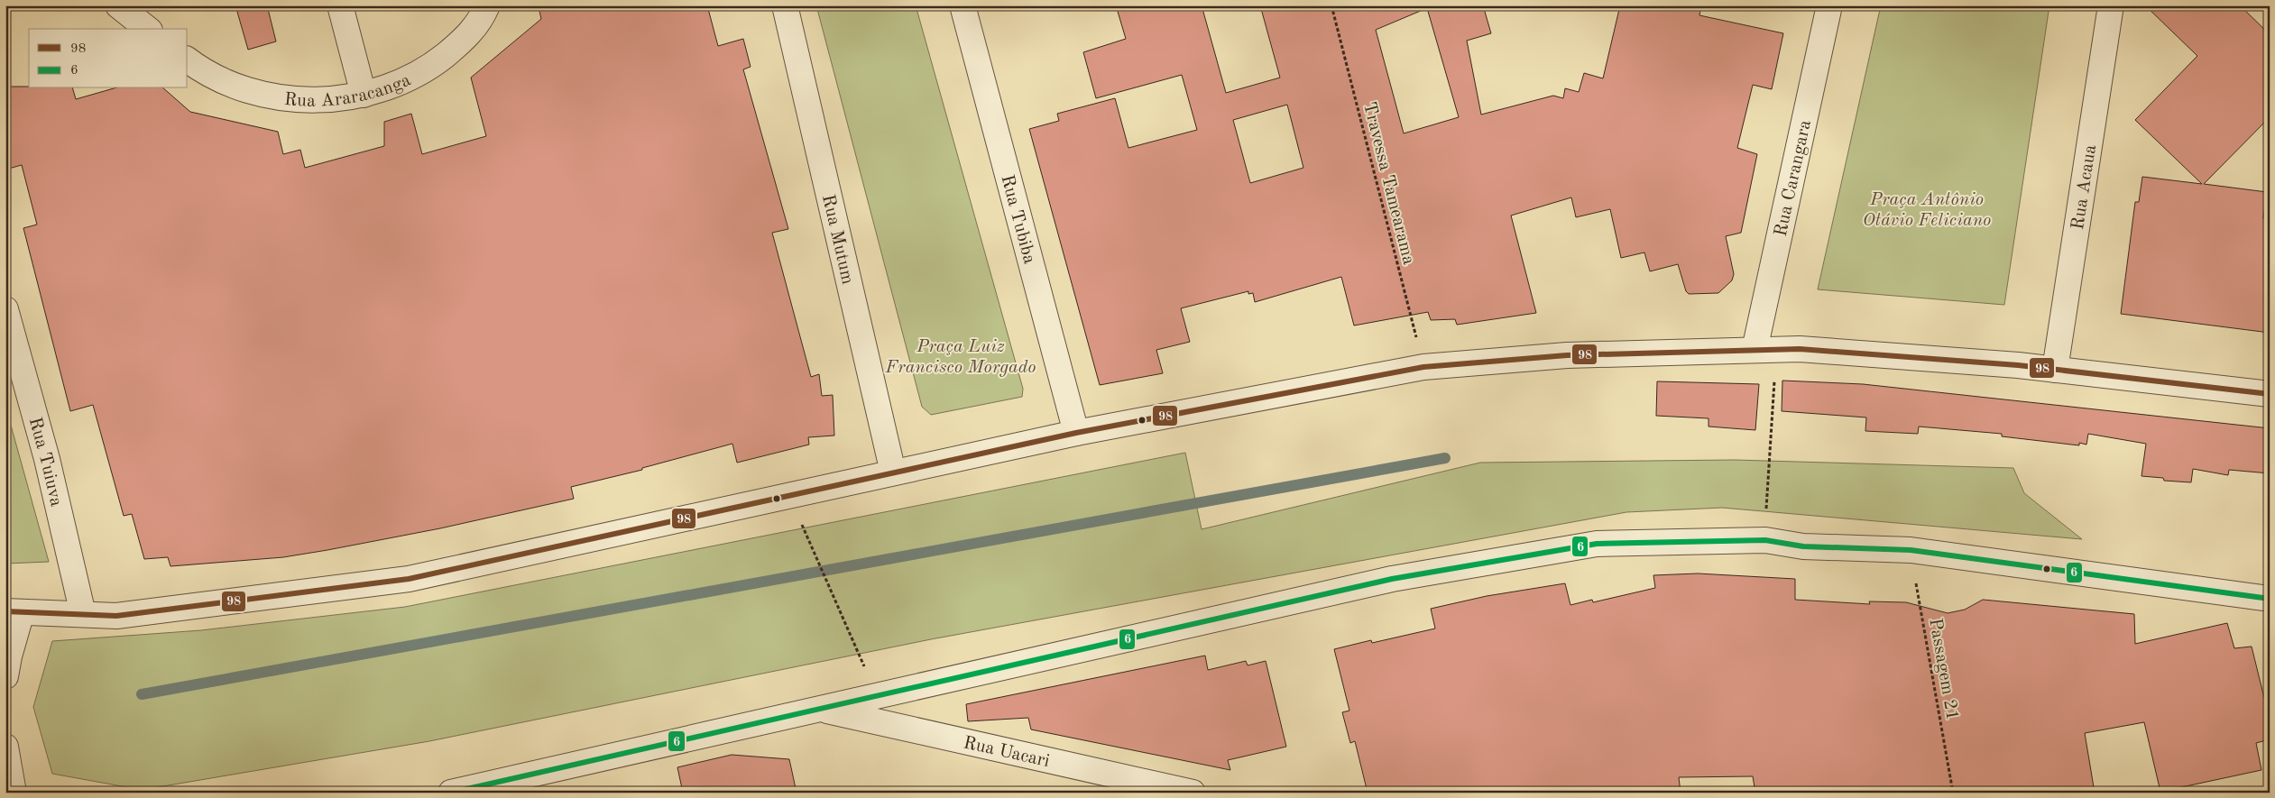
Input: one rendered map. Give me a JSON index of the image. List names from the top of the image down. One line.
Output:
{"streets":{"street":["Rua Araracanga","Rua Carangara","Rua Acaua","Rua Tubiba","Rua Mutum","Rua Tuiuva","Rua Uacari"],"path":["Travessa Tamearama","Passagem 21"]},"parks":["Praça Antônio Otávio Feliciano","Praça Luiz Francisco Morgado"],"lines":["transit line 98","transit line 6"],"legend":["98","6"]}
